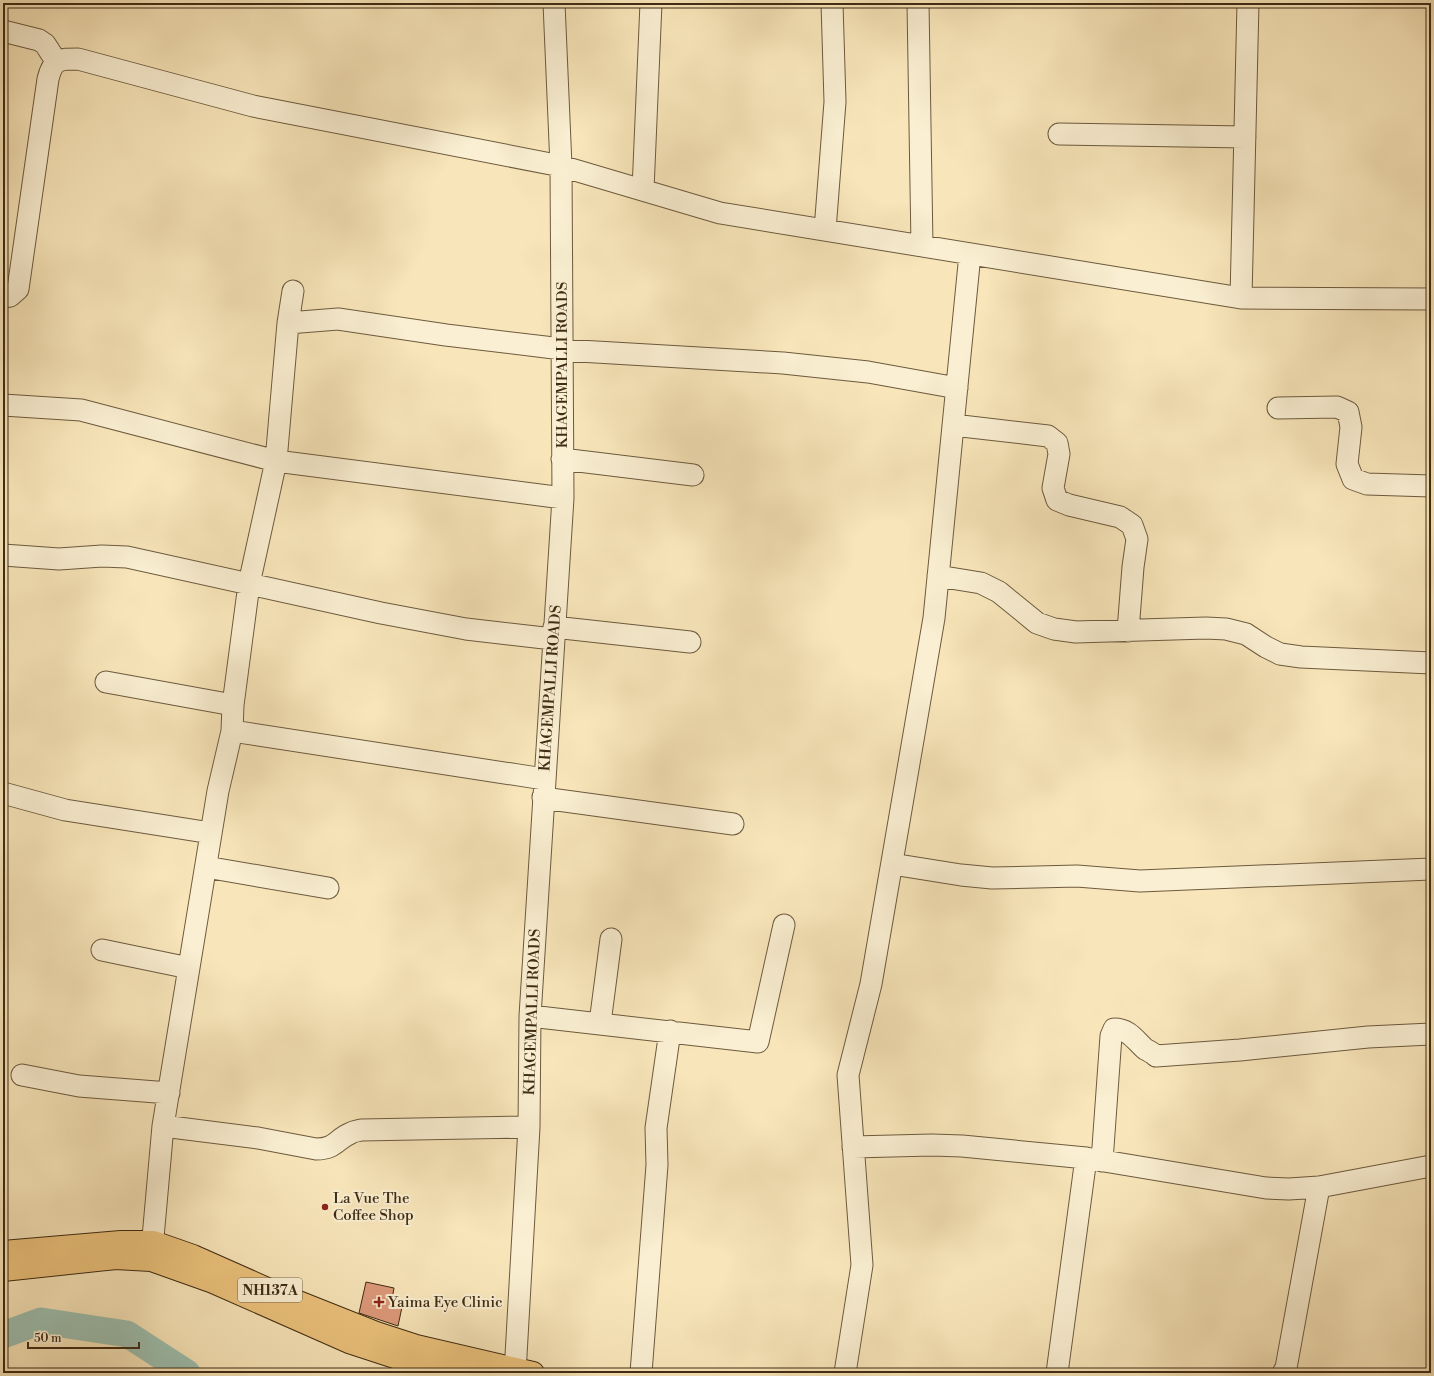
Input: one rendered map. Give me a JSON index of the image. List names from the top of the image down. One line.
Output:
{"streets":{"highway":["NH137A"],"street":["KHAGEMPALLI ROADS"]},"crossings":[["KHAGEMPALLI ROADS","NH137A"]],"places":{"other":["La Vue The Coffee Shop"],"health":["Yaima Eye Clinic"]},"scale_bar":"50 m"}
